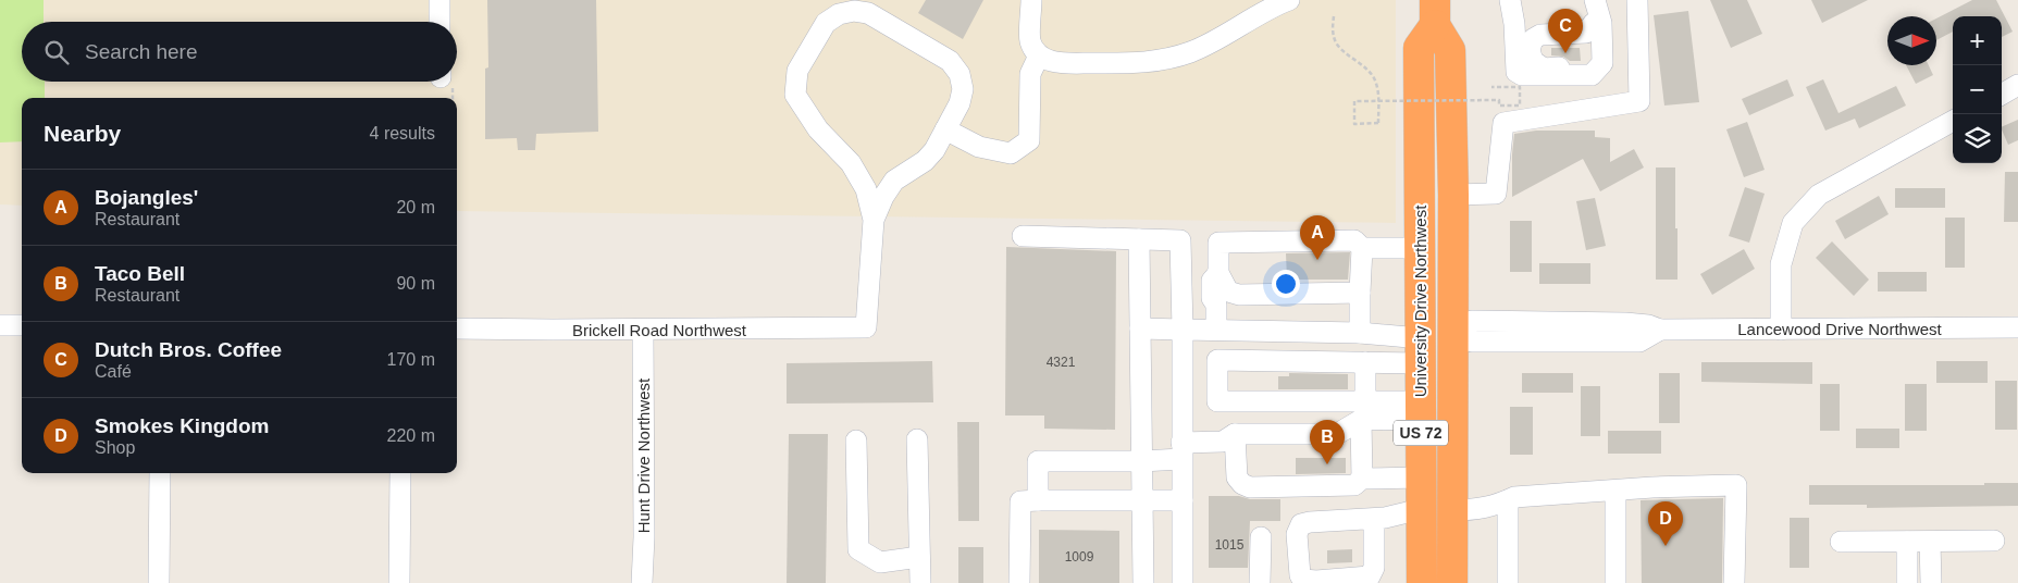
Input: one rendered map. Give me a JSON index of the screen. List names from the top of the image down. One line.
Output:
{"streets":{"highway":["University Drive Northwest","US 72"],"street":["Lancewood Drive Northwest","Brickell Road Northwest","Hunt Drive Northwest"]},"crossings":[["University Drive Northwest","Lancewood Drive Northwest"],["Brickell Road Northwest","Hunt Drive Northwest"]],"house_numbers":["4321","1015","1009"],"north":"right","page":{"pins":["C","A","B","D"],"map_buttons":["+","−"],"search":"Search here","heading":["Nearby","4 results"],"list":[{"mark":"A","name":"Bojangles'","note":"Restaurant","value":"20 m"},{"mark":"B","name":"Taco Bell","note":"Restaurant","value":"90 m"},{"mark":"C","name":"Dutch Bros. Coffee","note":"Café","value":"170 m"},{"mark":"D","name":"Smokes Kingdom","note":"Shop","value":"220 m"}]}}
